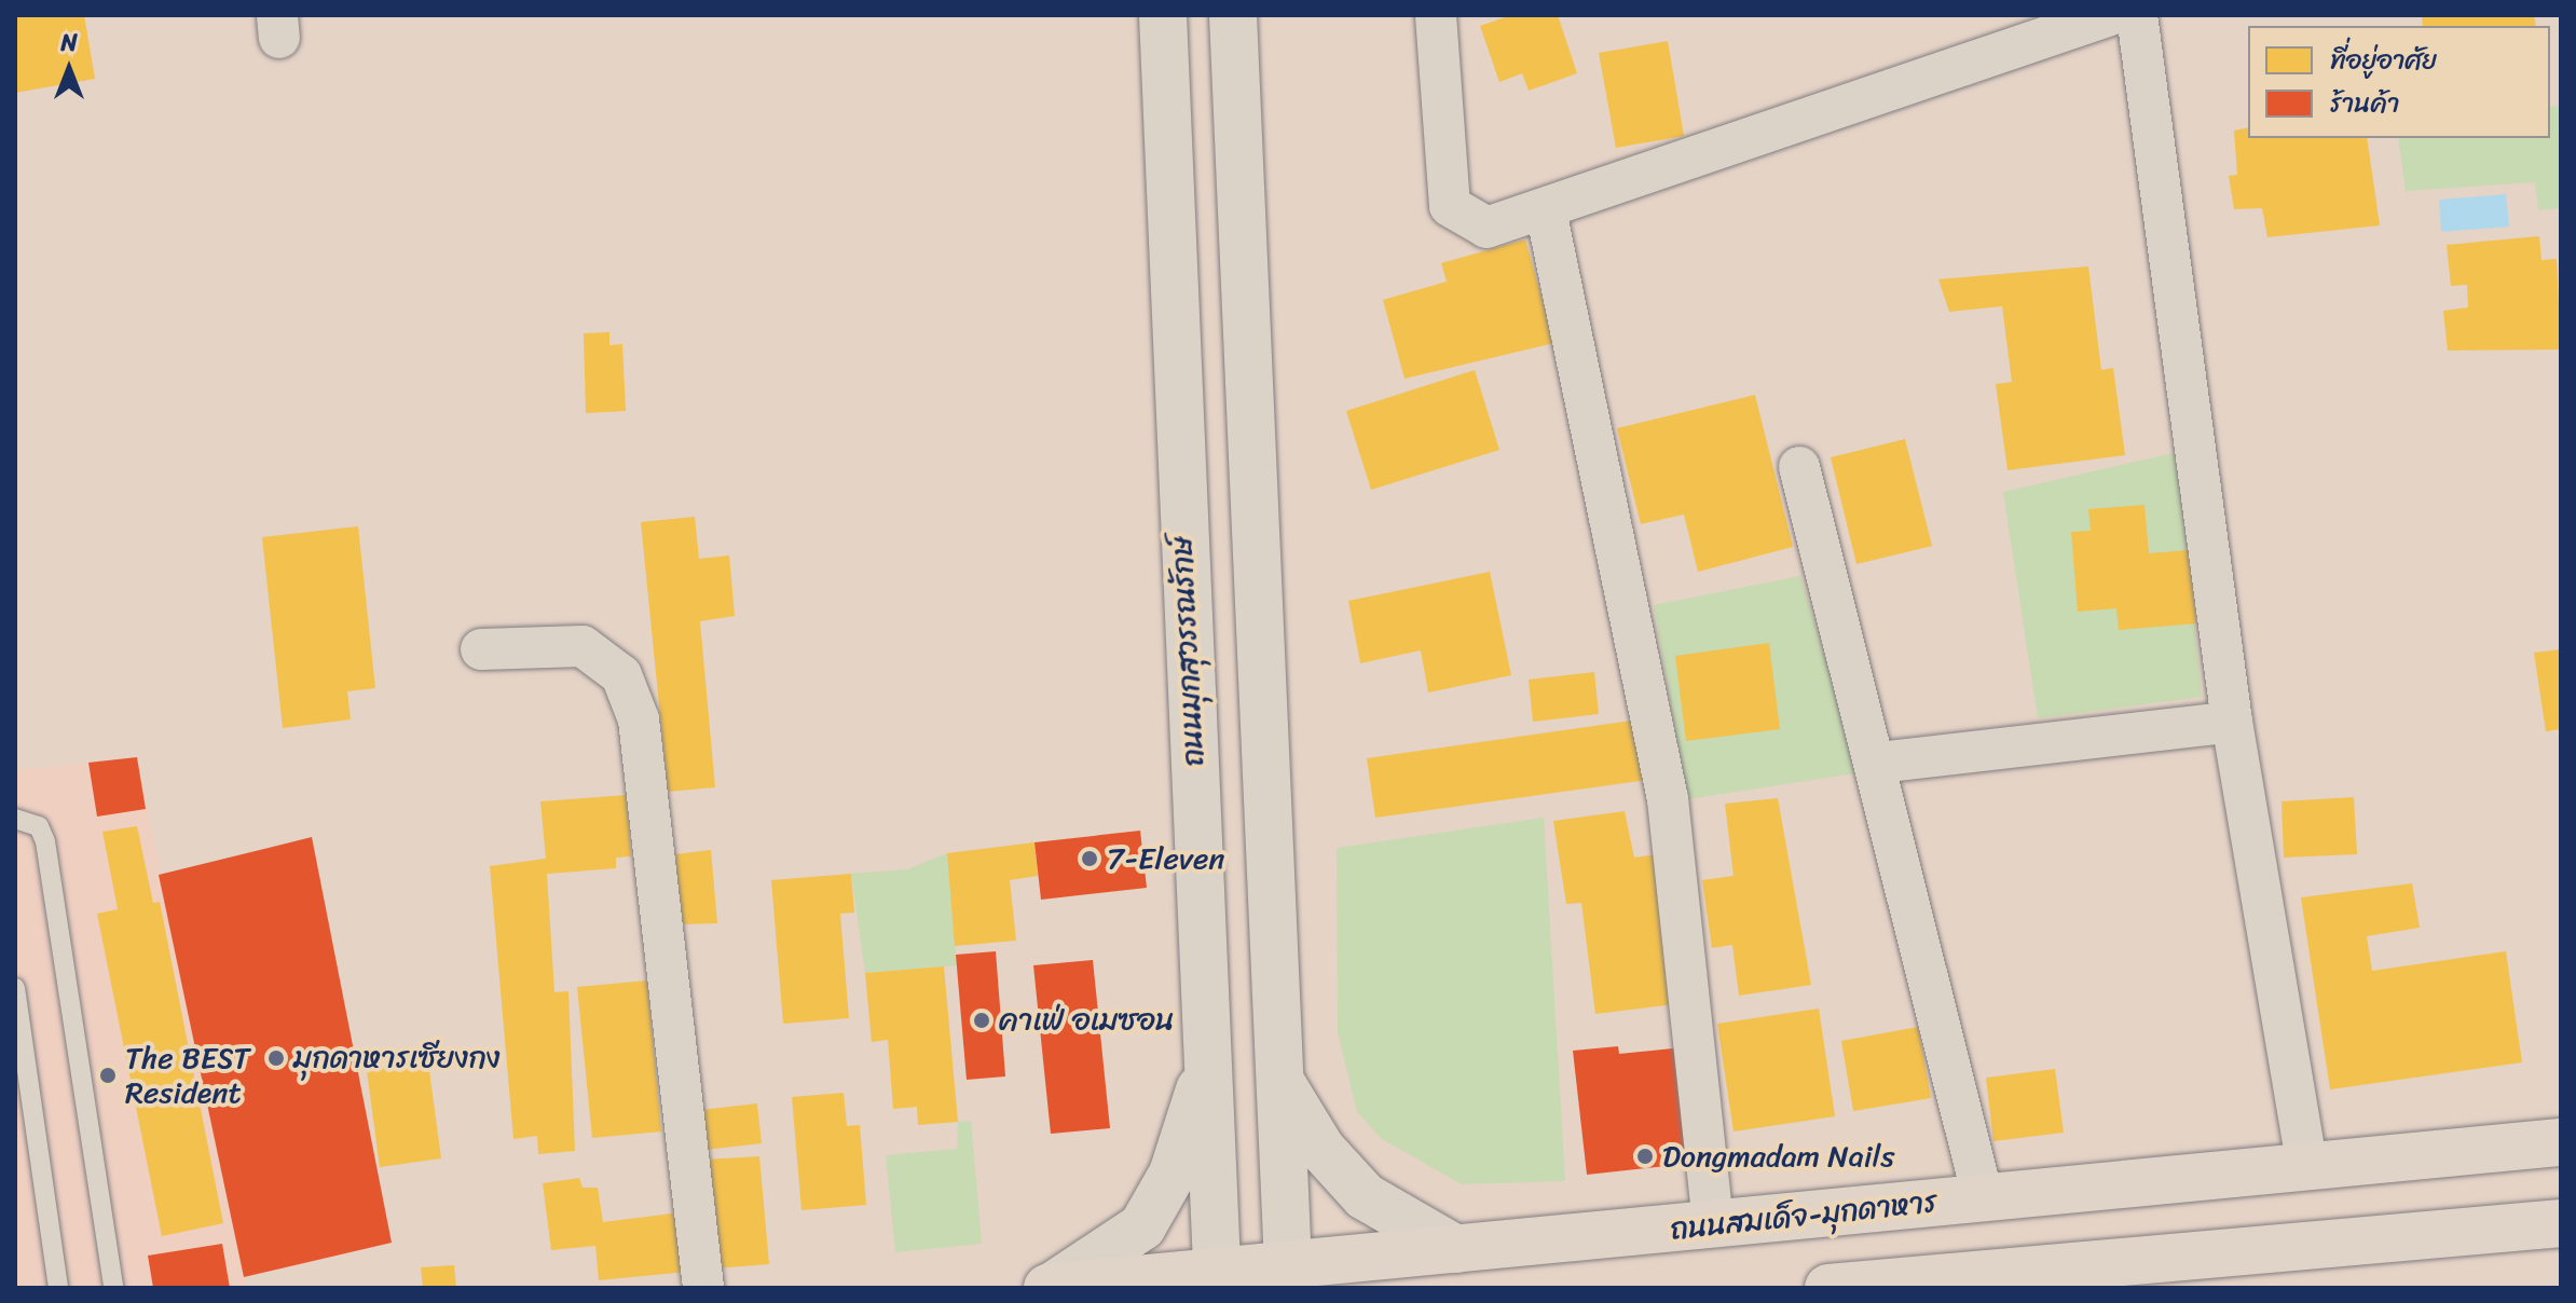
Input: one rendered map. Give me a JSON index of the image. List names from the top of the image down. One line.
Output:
{"streets":{"main road":["ถนนมุกสุวรรณรักษ์","ถนนสมเด็จ-มุกดาหาร"]},"crossings":[["ถนนมุกสุวรรณรักษ์","ถนนสมเด็จ-มุกดาหาร"]],"places":["7-Eleven","คาเฟ่ อเมซอน","มุกดาหารเซียงกง","The BEST Resident","Dongmadam Nails"],"legend":["ที่อยู่อาศัย","ร้านค้า"],"north":"top"}
